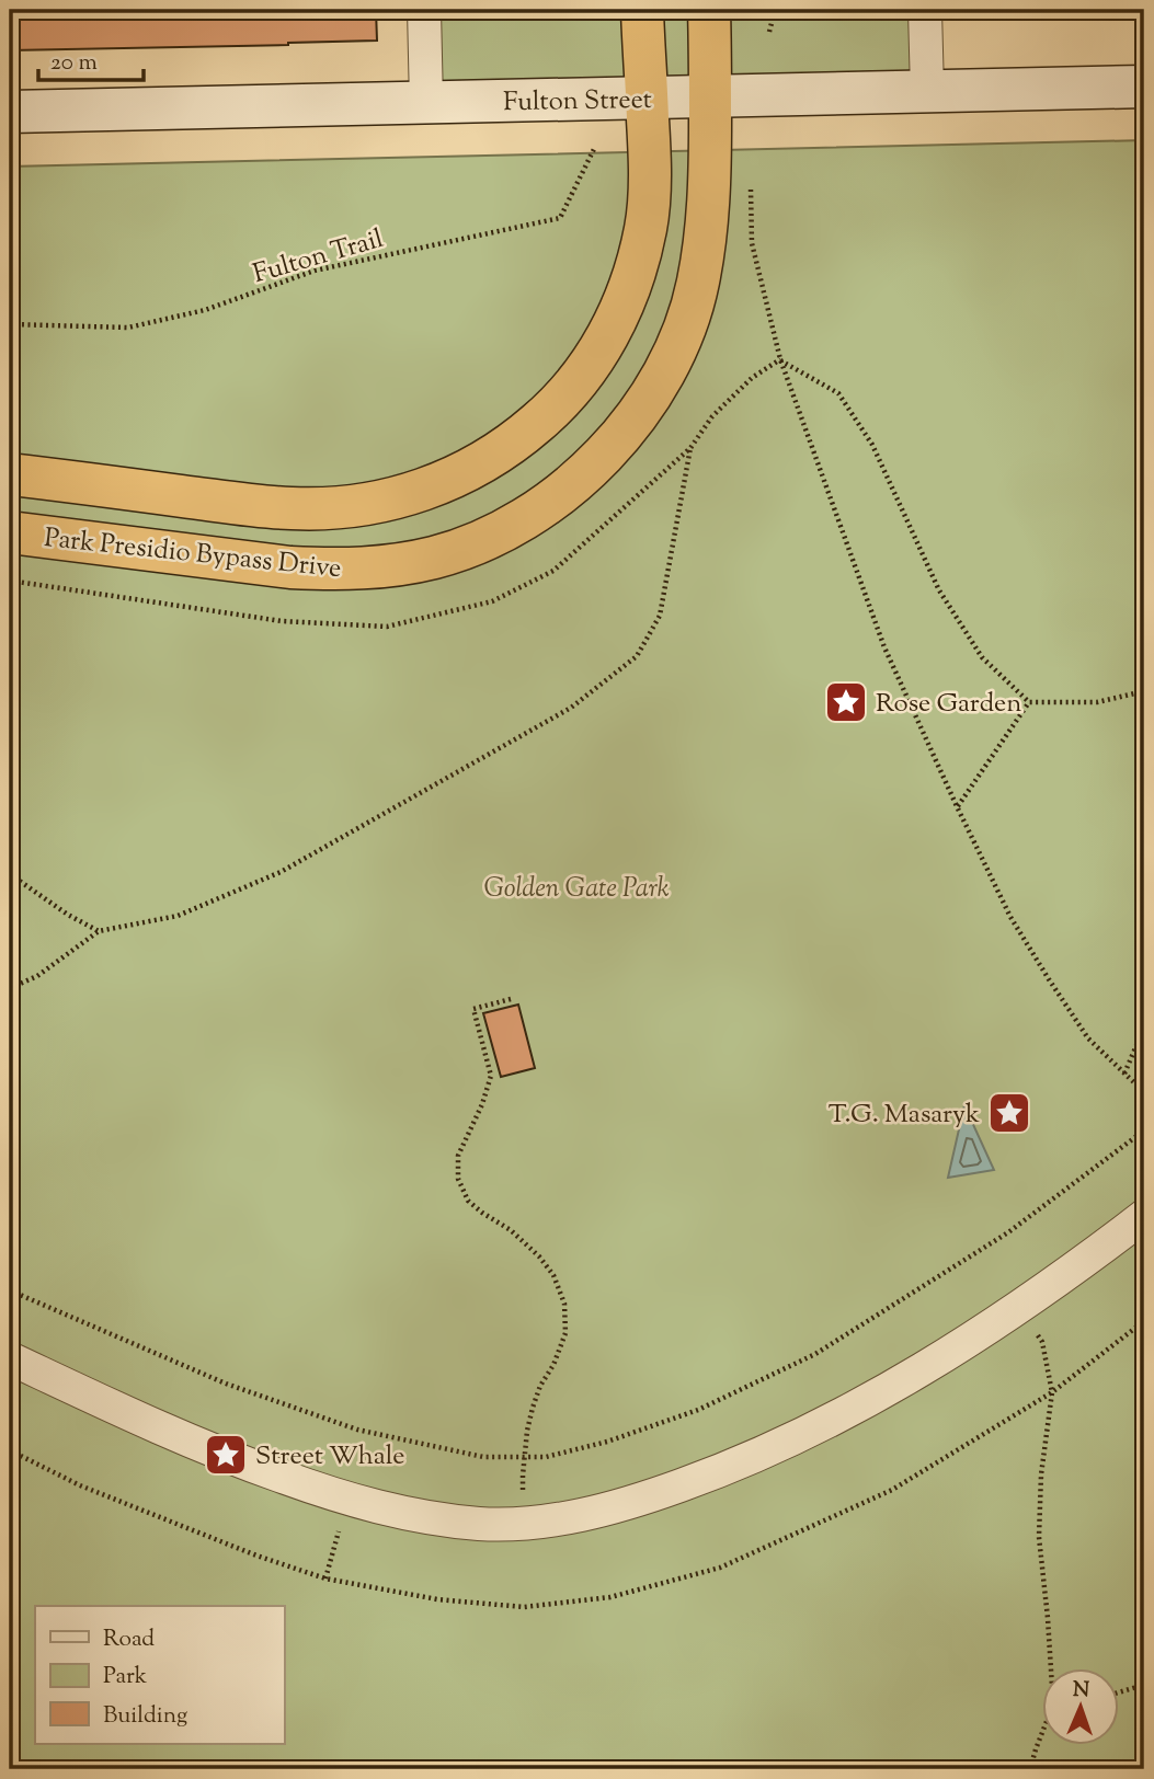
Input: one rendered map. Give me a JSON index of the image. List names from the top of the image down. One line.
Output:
{"streets":{"highway":["Park Presidio Bypass Drive"],"main road":["Fulton Street"],"path":["Fulton Trail"]},"crossings":[["Fulton Street","Park Presidio Bypass Drive"]],"parks":["Golden Gate Park"],"places":{"place":["Rose Garden","T.G. Masaryk","Street Whale"]},"legend":["Road","Park","Building"],"scale_bar":"20 m","north":"top"}
